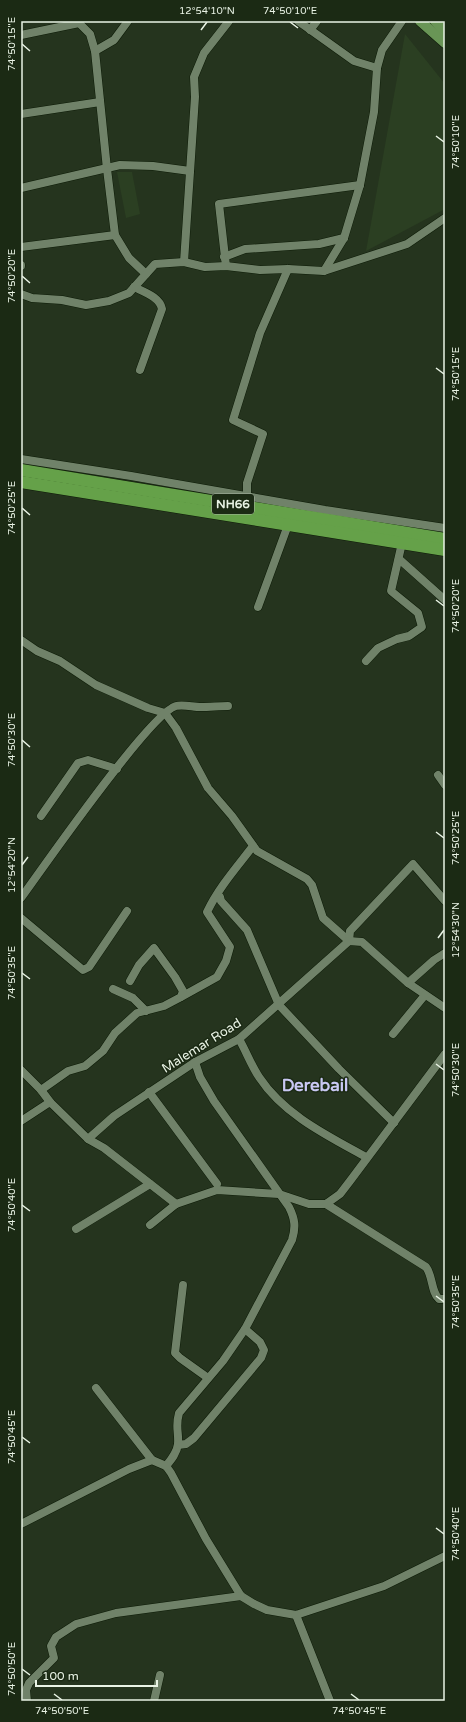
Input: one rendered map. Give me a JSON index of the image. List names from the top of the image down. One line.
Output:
{"streets":{"highway":["NH66"],"street":["Malemar Road"]},"districts":["Derebail"],"scale_bar":"100 m","coordinates":["12°54'10\"N","74°50'10\"E","74°50'15\"E","74°50'20\"E","74°50'25\"E","74°50'30\"E","12°54'20\"N","12°54'30\"N","74°50'35\"E","74°50'40\"E","74°50'45\"E","74°50'50\"E"]}
